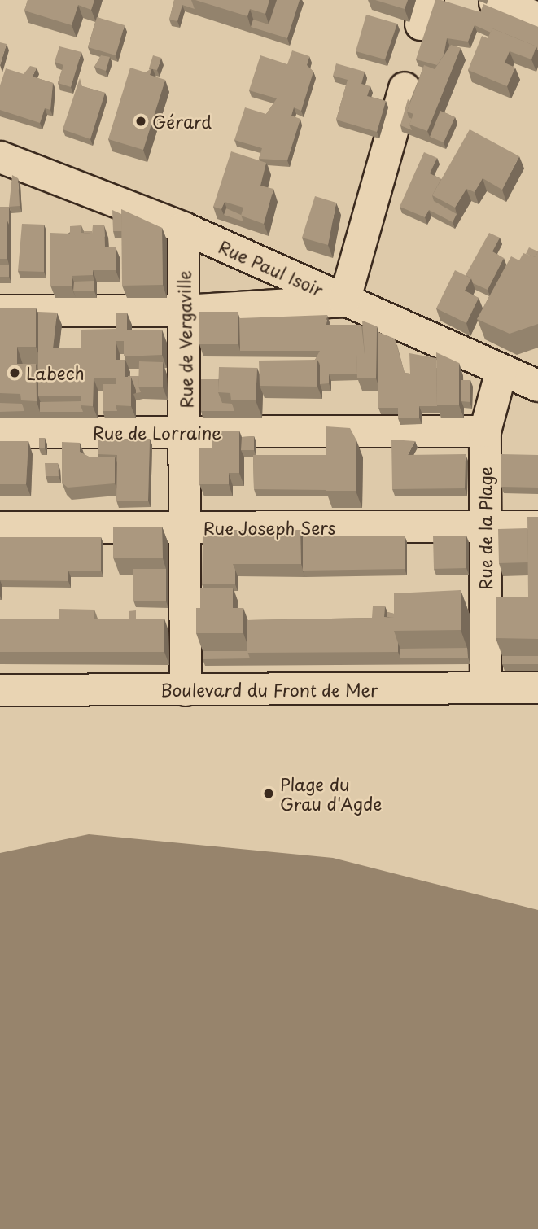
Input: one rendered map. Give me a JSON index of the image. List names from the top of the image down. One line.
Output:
{"streets":{"street":["Rue Paul Isoir","Rue de Vergaville","Rue de Lorraine","Rue Joseph Sers","Rue de la Plage","Boulevard du Front de Mer"]},"crossings":[["Rue Paul Isoir","Rue de Vergaville"],["Rue Paul Isoir","Rue de la Plage"],["Rue de Vergaville","Rue de Lorraine"],["Rue de Vergaville","Rue Joseph Sers"],["Rue de Vergaville","Boulevard du Front de Mer"],["Rue de Lorraine","Rue de la Plage"],["Rue Joseph Sers","Rue de la Plage"],["Rue de la Plage","Boulevard du Front de Mer"]],"places":["Gérard","Labech","Plage du Grau d'Agde"]}
